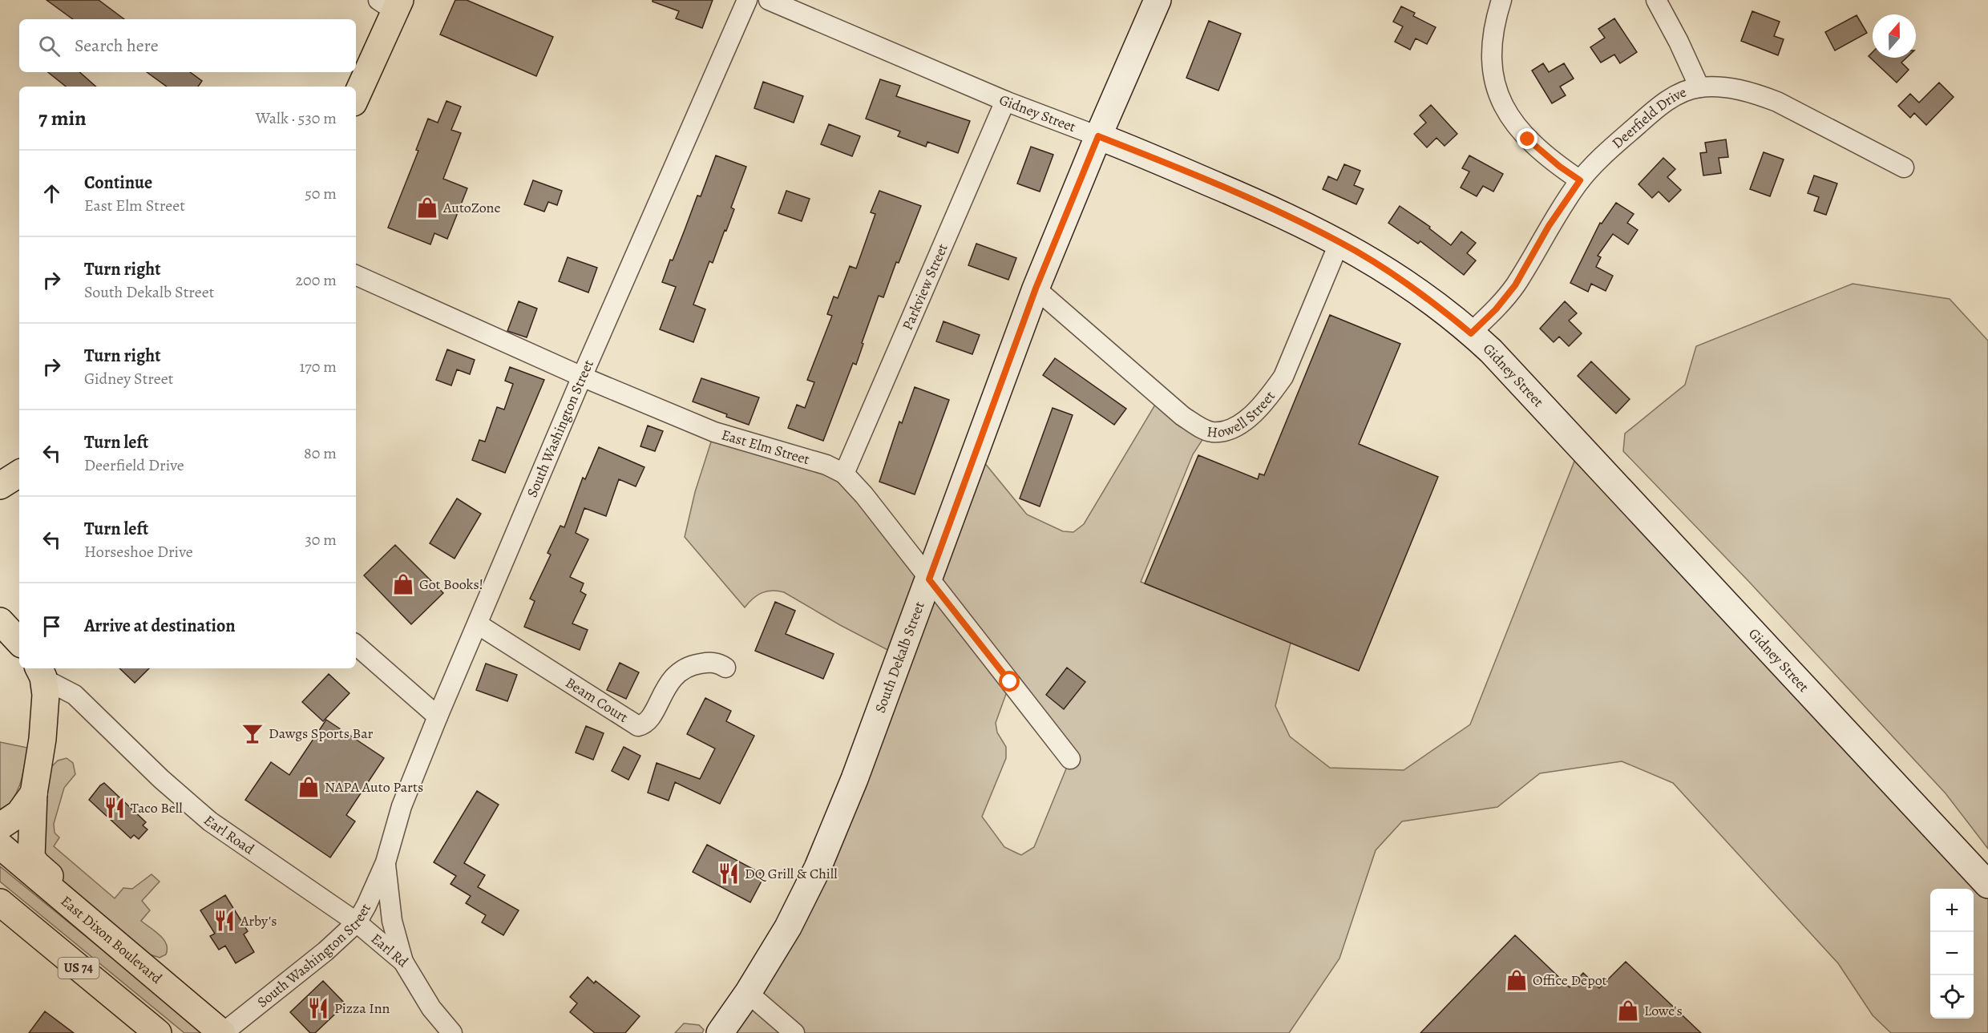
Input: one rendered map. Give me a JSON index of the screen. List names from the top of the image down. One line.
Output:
{"streets":{"main road":["East Dixon Boulevard","US 74"],"street":["Gidney Street","Deerfield Drive","Parkview Street","Howell Street","South Washington Street","East Elm Street","South Dekalb Street","Beam Court","Earl Road","Earl Rd"]},"crossings":[["Gidney Street","Deerfield Drive"],["Gidney Street","Parkview Street"],["Gidney Street","Howell Street"],["Gidney Street","South Dekalb Street"],["Parkview Street","East Elm Street"],["Howell Street","South Dekalb Street"],["South Washington Street","East Elm Street"],["South Washington Street","Beam Court"],["South Washington Street","Earl Road"],["South Washington Street","East Dixon Boulevard"],["South Washington Street","Earl Rd"],["East Elm Street","South Dekalb Street"],["Earl Road","Earl Rd"]],"places":{"shop":["AutoZone","Got Books!","NAPA Auto Parts","Office Depot","Lowe's"],"bar":["Dawgs Sports Bar"],"restaurant":["Taco Bell","DQ Grill & Chill","Arby's","Pizza Inn"]},"north":"top","page":{"search":"Search here","heading":["7 min","Walk · 530 m"],"list":[["Continue","East Elm Street","50 m"],["Turn right","South Dekalb Street","200 m"],["Turn right","Gidney Street","170 m"],["Turn left","Deerfield Drive","80 m"],["Turn left","Horseshoe Drive","30 m"],"Arrive at destination"],"map_buttons":["+","−"]}}
